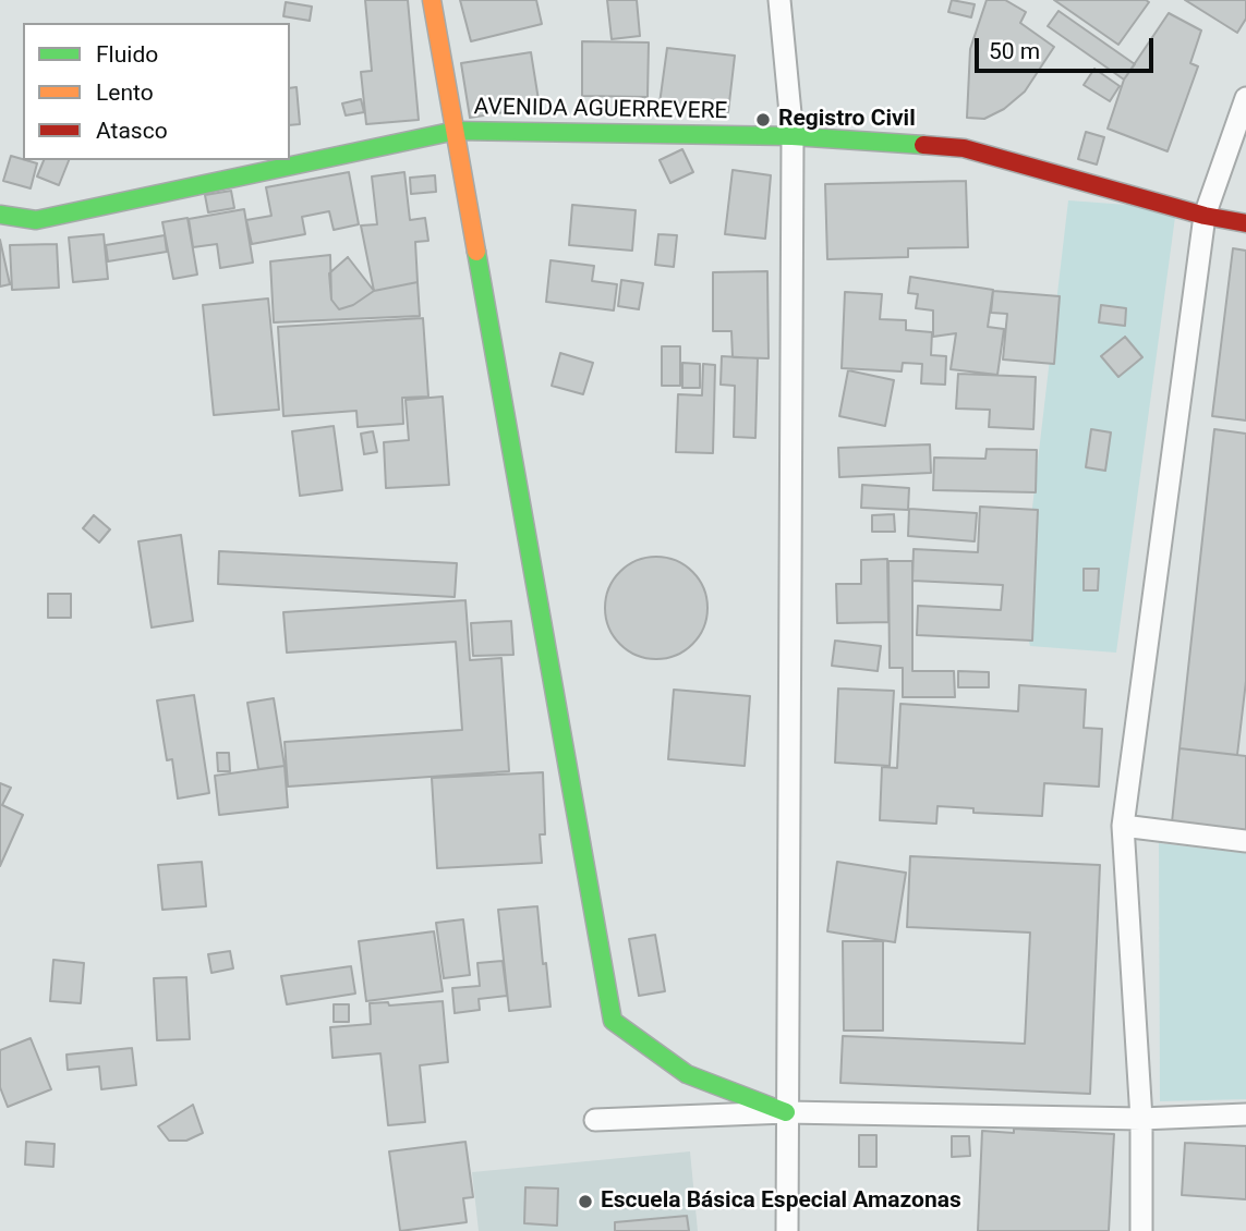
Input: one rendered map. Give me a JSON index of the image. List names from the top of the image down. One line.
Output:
{"streets":{"street":["AVENIDA AGUERREVERE"]},"places":["Registro Civil","Escuela Básica Especial Amazonas"],"legend":["Fluido","Lento","Atasco"],"scale_bar":"50 m"}
